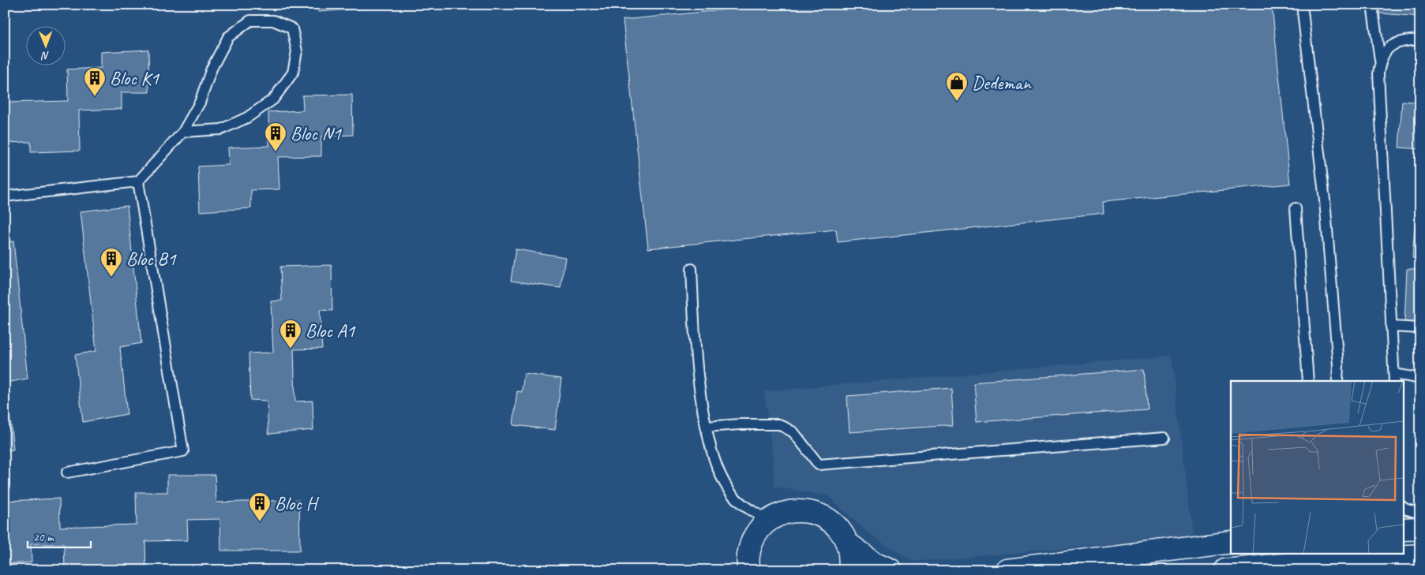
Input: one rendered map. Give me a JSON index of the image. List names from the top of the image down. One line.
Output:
{"places":{"building":["Bloc K1","Bloc N1","Bloc B1","Bloc A1","Bloc H"],"shop":["Dedeman"]},"scale_bar":"20 m","north":"bottom"}
